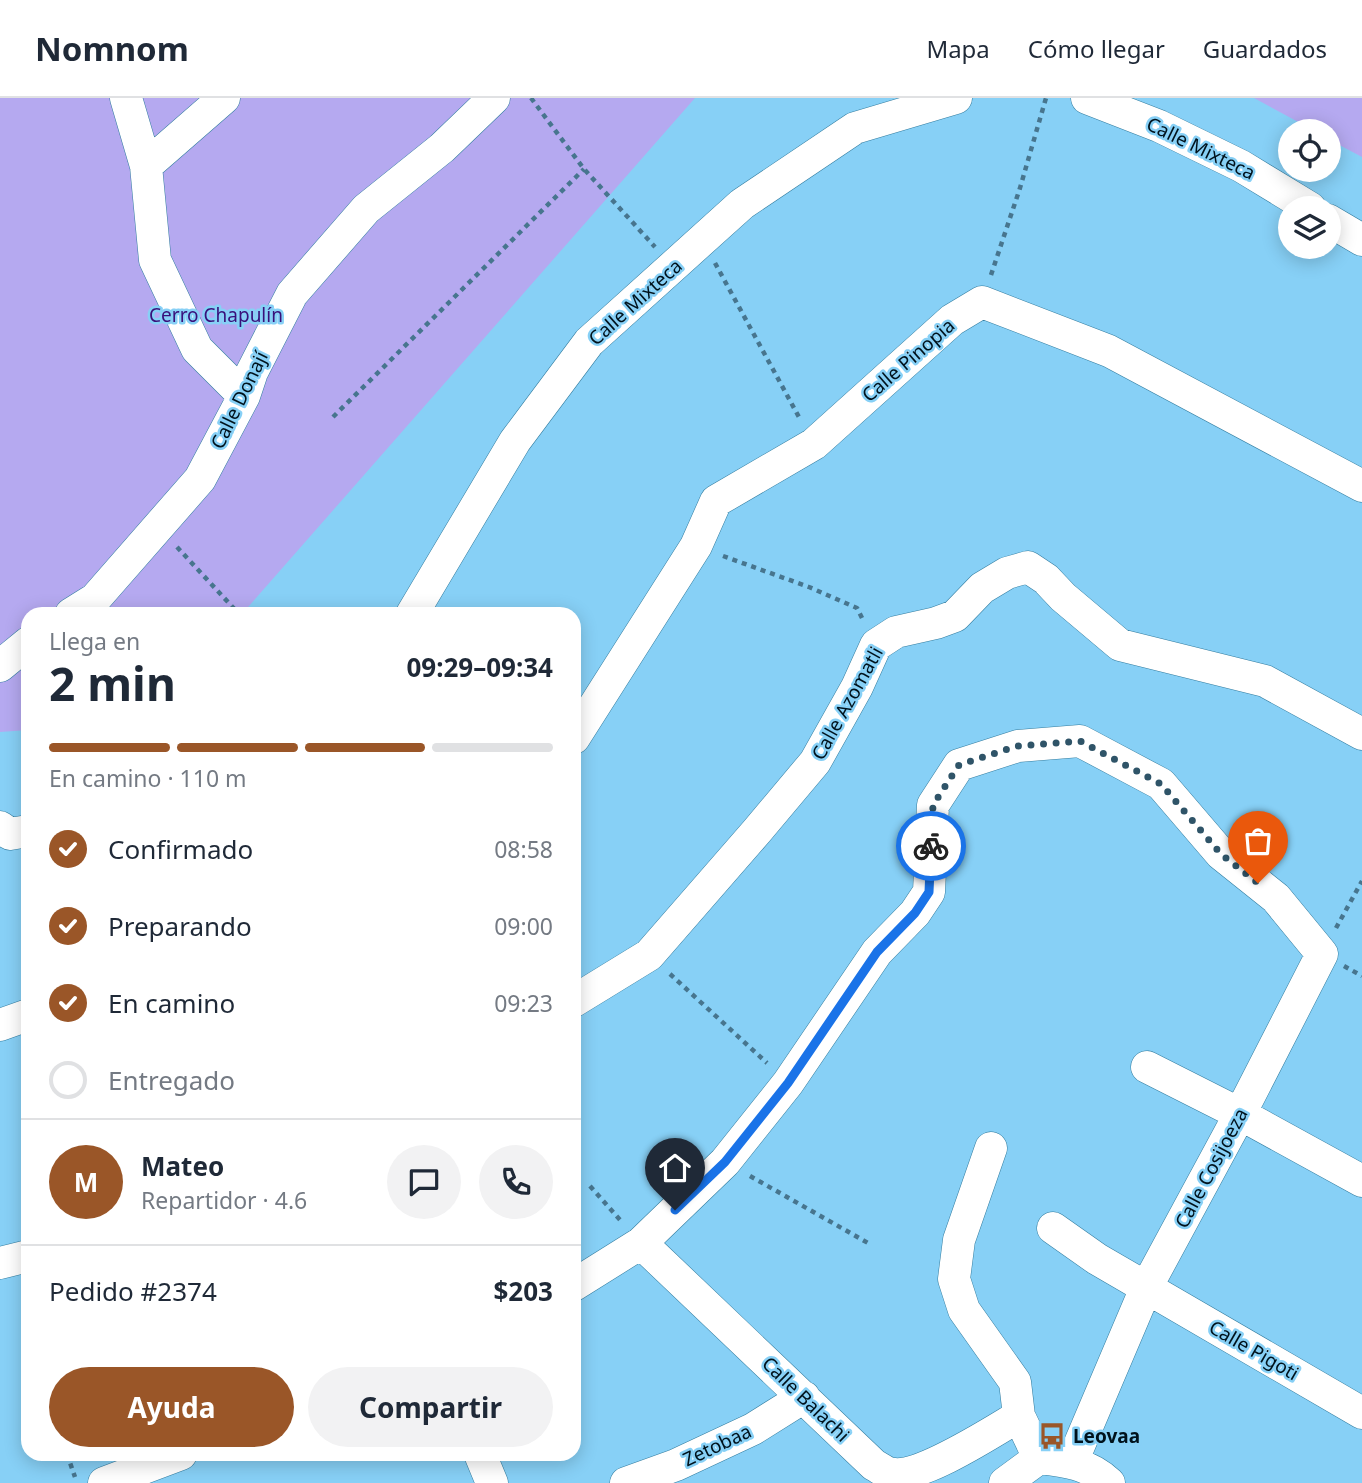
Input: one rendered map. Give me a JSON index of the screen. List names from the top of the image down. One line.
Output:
{"streets":{"street":["Calle Mixteca","Calle Pinopia","Calle Donají","Calle Azomatli","Calle Cosijoeza","Calle Pigoti","Calle Balachi","Zetobaa"]},"crossings":[["Calle Cosijoeza","Calle Pigoti"],["Calle Balachi","Zetobaa"]],"parks":["Cerro Chapulín"],"places":{"bus stop":["Leovaa"]},"page":{"header":"Nomnom","nav":["Mapa","Cómo llegar","Guardados"],"heading":["2 min","Llega en","09:29–09:34"],"panel":["Mateo","Repartidor · 4.6","Pedido #2374","$203"],"bar":"En camino · 110 m","list":[["Confirmado","08:58"],["Preparando","09:00"],["En camino","09:23"],"Entregado"],"round":"M","buttons":["Ayuda","Compartir"]}}
